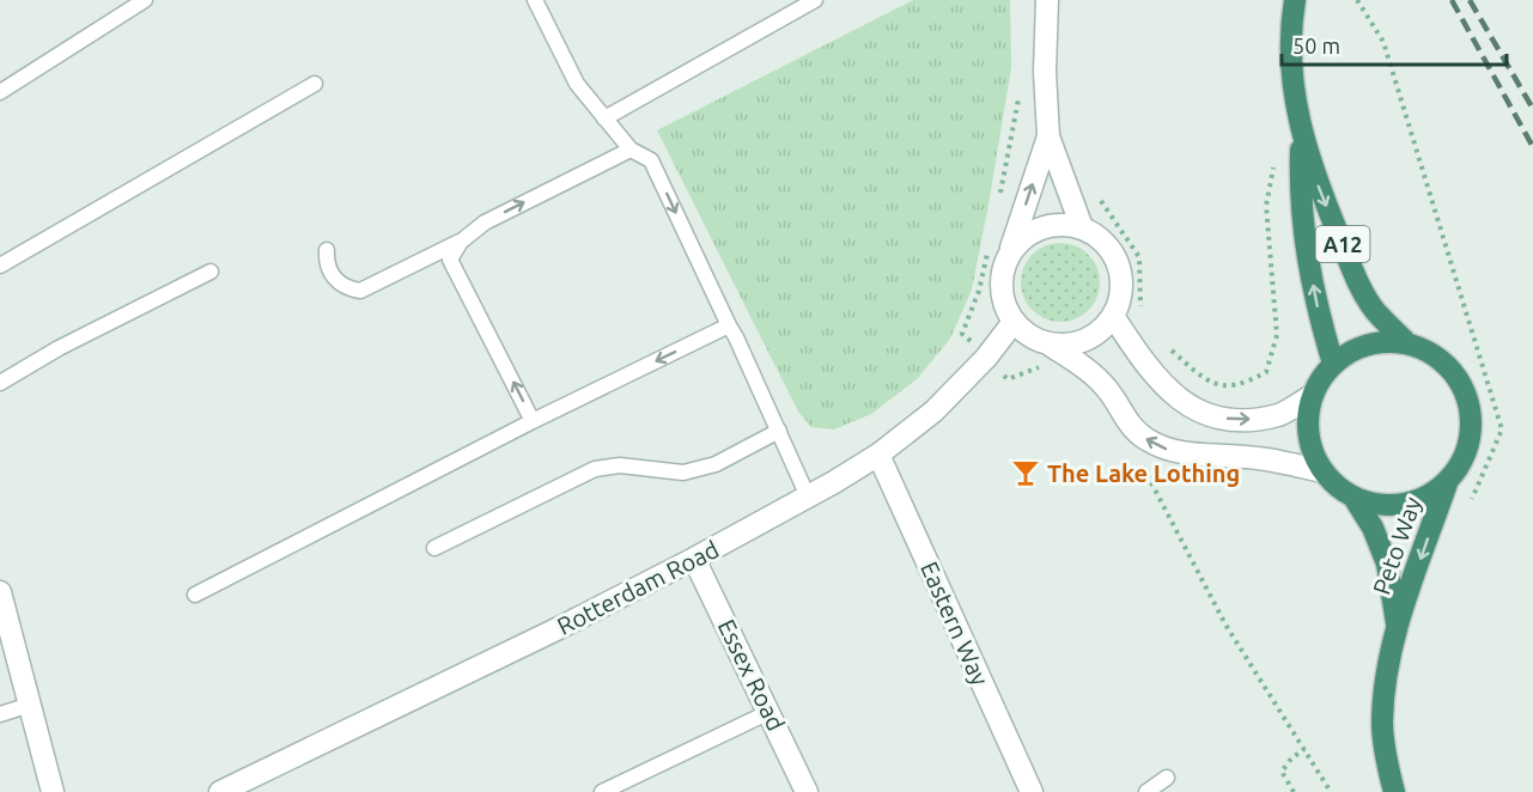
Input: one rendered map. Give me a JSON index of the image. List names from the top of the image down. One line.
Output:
{"streets":{"highway":["A12","Peto Way"],"street":["Rotterdam Road","Eastern Way","Essex Road"]},"crossings":[["A12","Peto Way"],["Rotterdam Road","Eastern Way"],["Rotterdam Road","Essex Road"]],"places":{"bar":["The Lake Lothing"]},"scale_bar":"50 m"}
